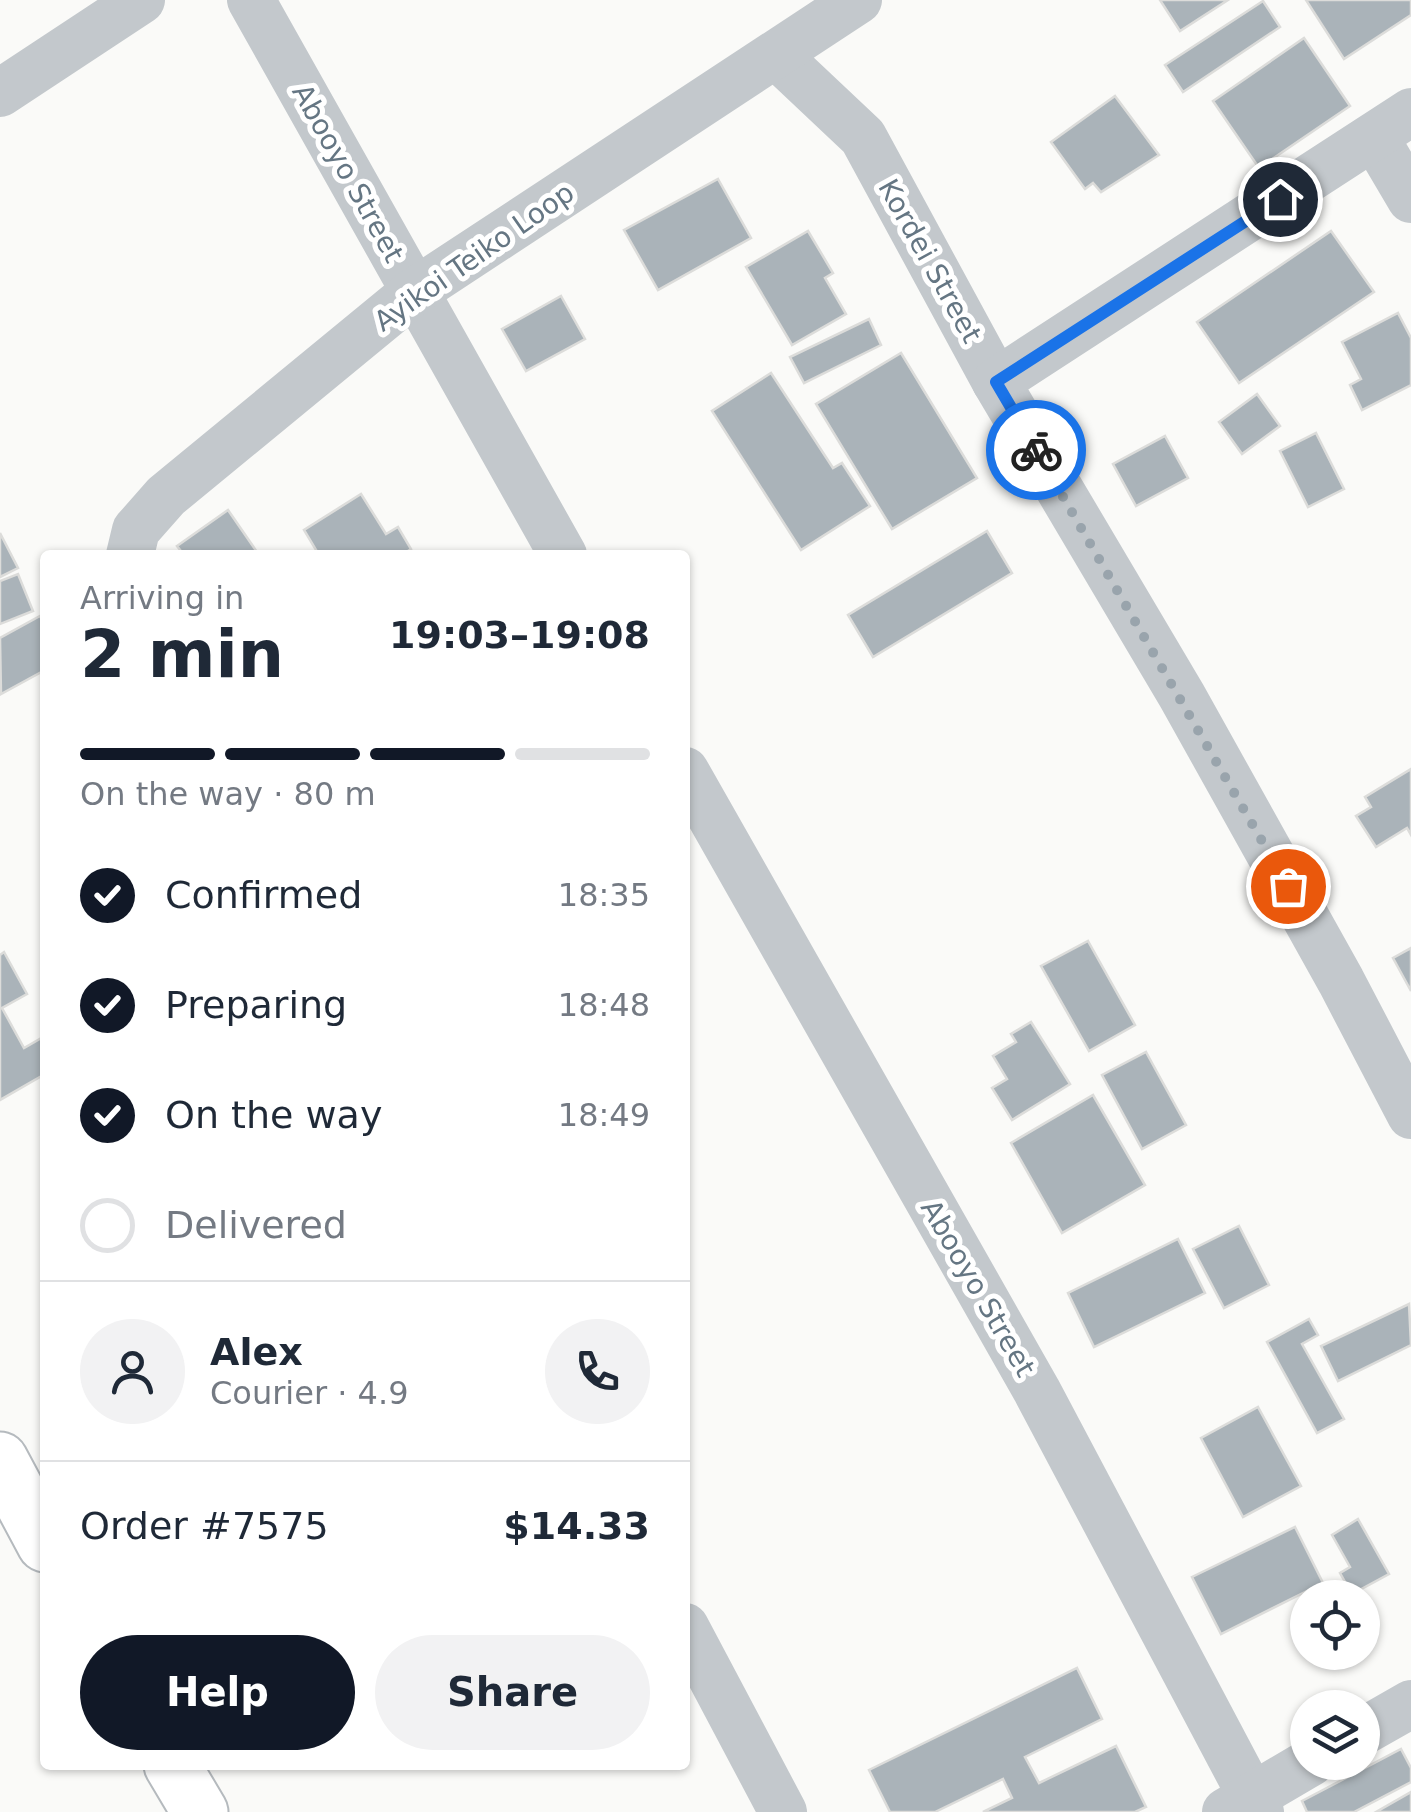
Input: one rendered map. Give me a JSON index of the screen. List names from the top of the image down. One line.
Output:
{"streets":{"street":["Abooyo Street","Ayikoi Teiko Loop","Kordei Street"]},"crossings":[["Abooyo Street","Ayikoi Teiko Loop"],["Ayikoi Teiko Loop","Kordei Street"]],"page":{"heading":["2 min","Arriving in","19:03–19:08"],"panel":["Alex","Courier · 4.9","Order #7575","$14.33"],"bar":"On the way · 80 m","list":[["Confirmed","18:35"],["Preparing","18:48"],["On the way","18:49"],"Delivered"],"buttons":["Help","Share"]}}
